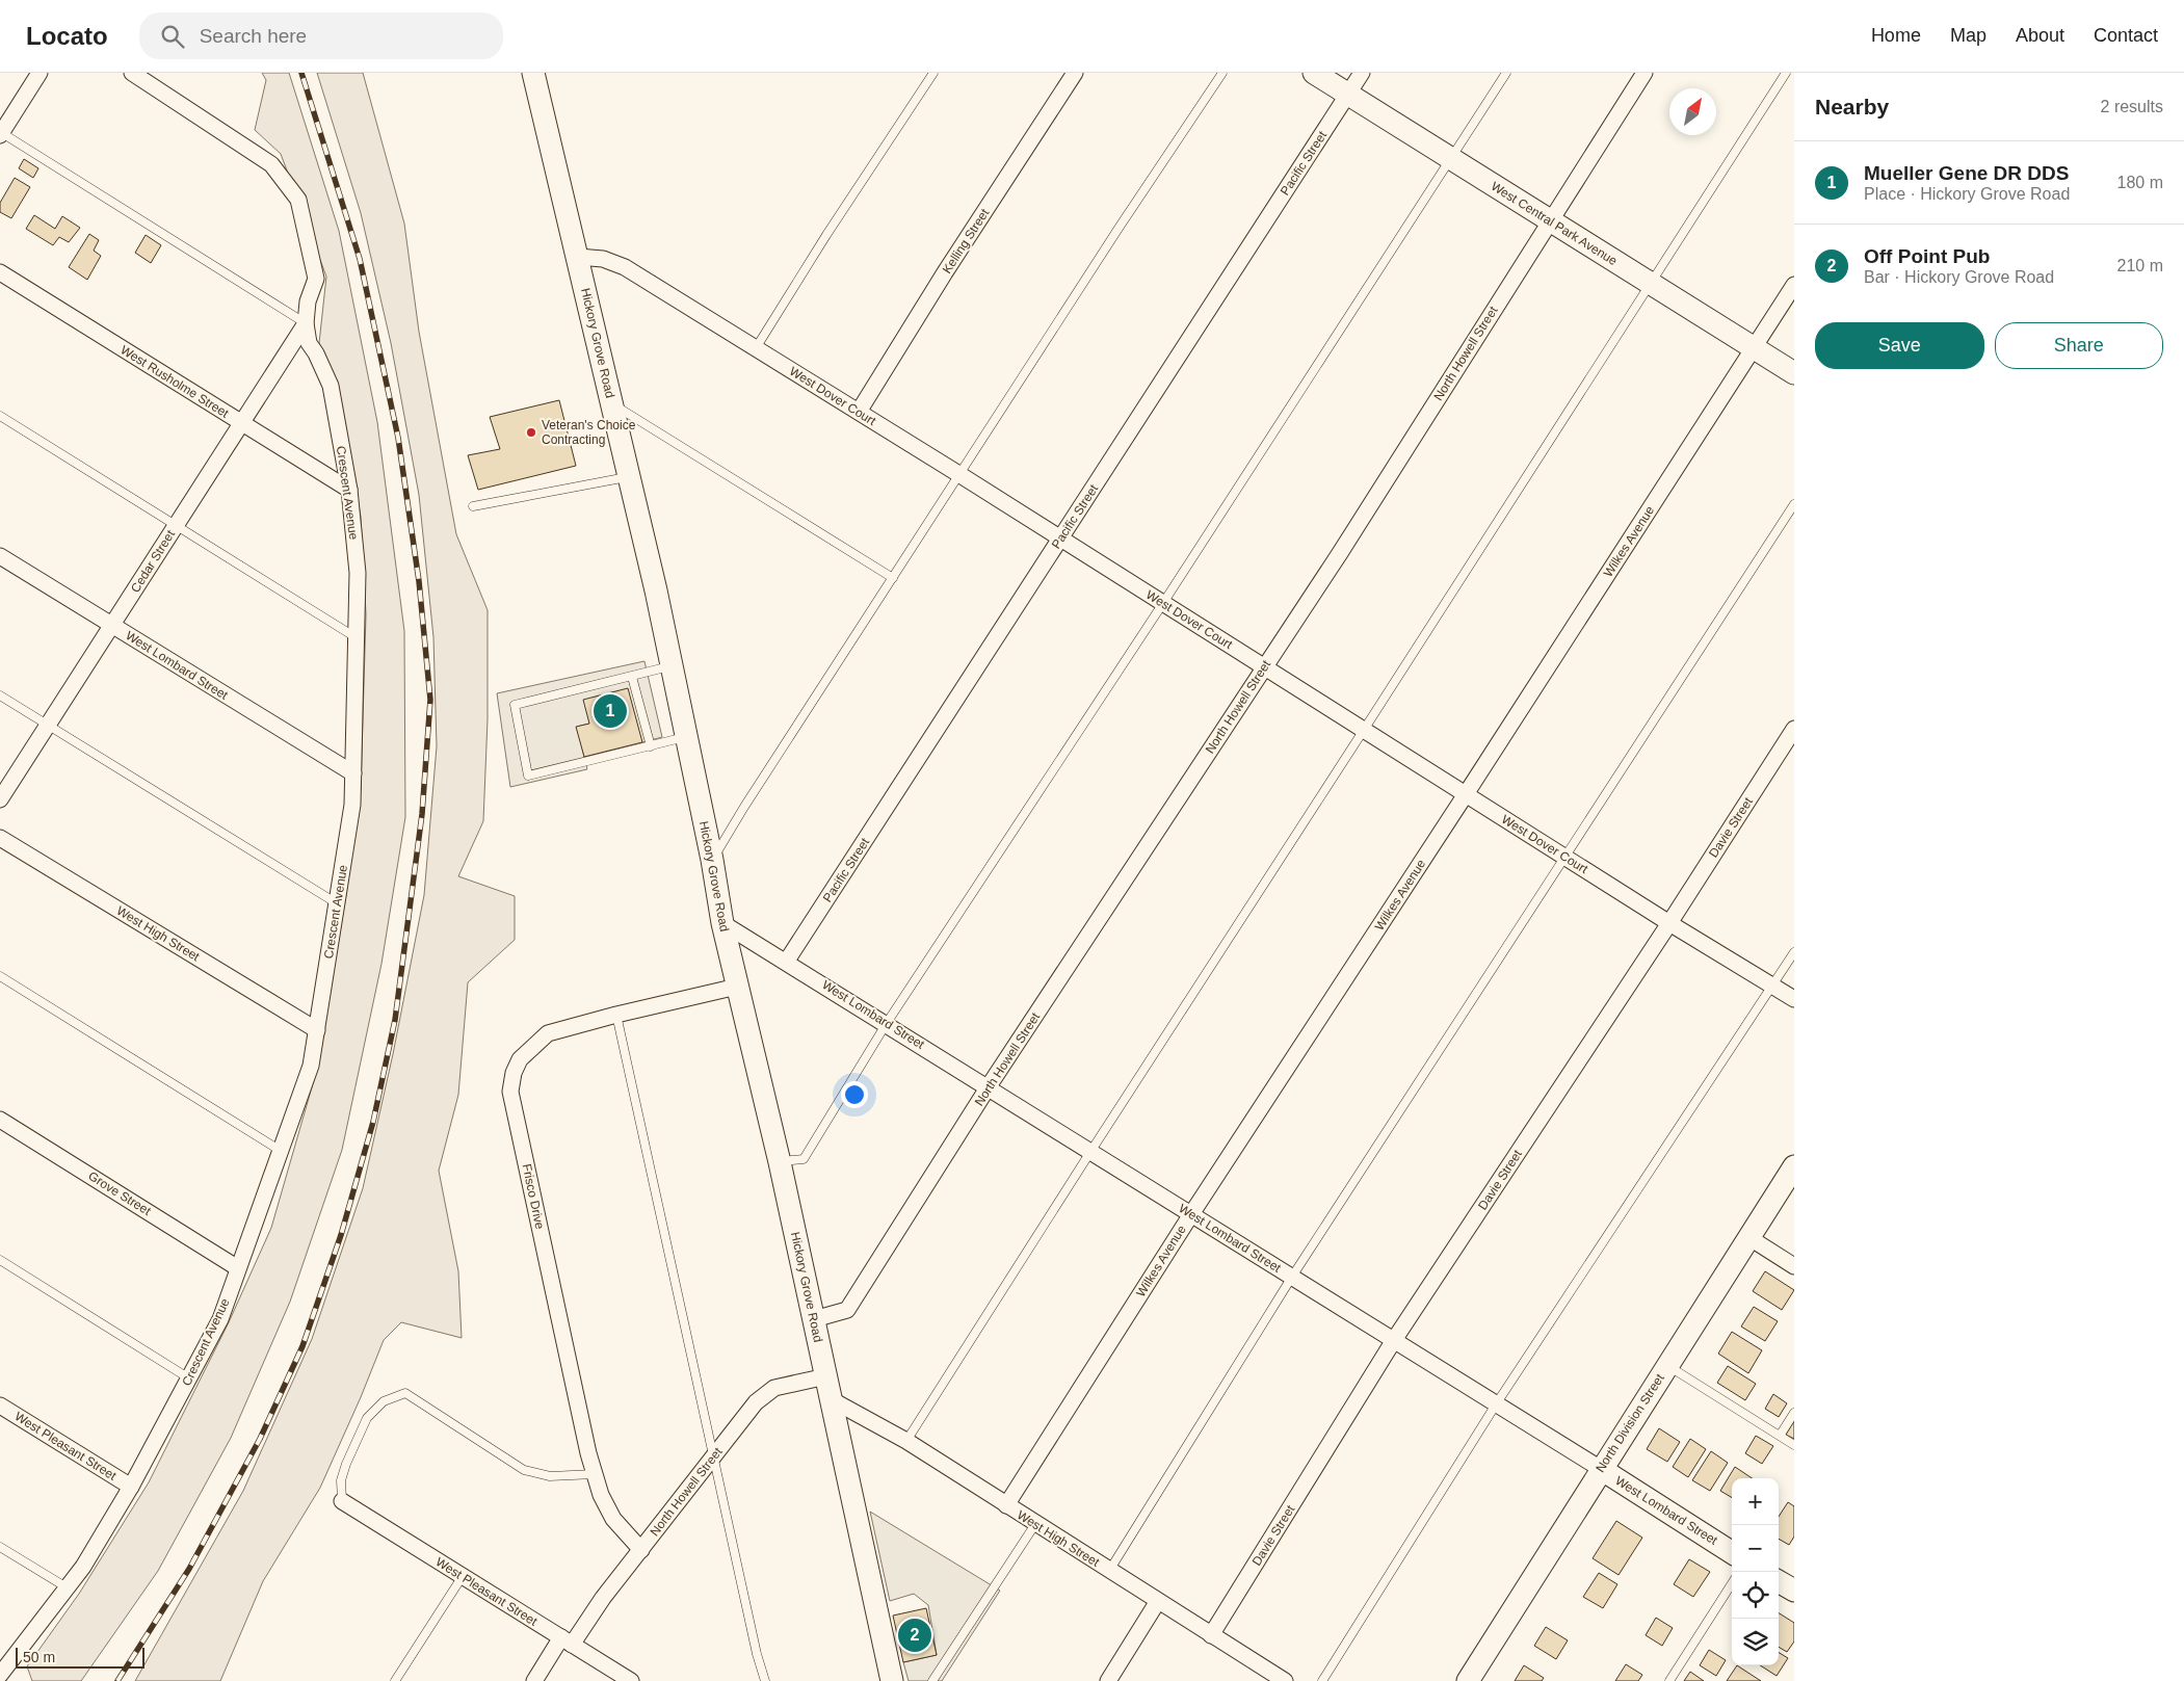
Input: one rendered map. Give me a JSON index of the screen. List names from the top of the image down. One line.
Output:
{"streets":{"main road":["West Central Park Avenue","Hickory Grove Road","West Lombard Street","North Division Street"],"street":["Pacific Street","Kelling Street","North Howell Street","West Rusholme Street","West Dover Court","Crescent Avenue","Wilkes Avenue","Cedar Street","Davie Street","West High Street","Grove Street","Frisco Drive","West Pleasant Street"]},"crossings":[["Pacific Street","West Central Park Avenue"],["Pacific Street","West Dover Court"],["Pacific Street","West Lombard Street"],["West Central Park Avenue","North Howell Street"],["West Central Park Avenue","Wilkes Avenue"],["Kelling Street","West Dover Court"],["Hickory Grove Road","North Howell Street"],["Hickory Grove Road","West Dover Court"],["Hickory Grove Road","West Lombard Street"],["Hickory Grove Road","West High Street"],["Hickory Grove Road","Frisco Drive"],["North Howell Street","West Dover Court"],["North Howell Street","West Lombard Street"],["North Howell Street","Frisco Drive"],["North Howell Street","West Pleasant Street"],["West Rusholme Street","Crescent Avenue"],["West Rusholme Street","Cedar Street"],["West Dover Court","Wilkes Avenue"],["West Dover Court","Davie Street"],["Crescent Avenue","Cedar Street"],["Crescent Avenue","West Lombard Street"],["Crescent Avenue","West High Street"],["Crescent Avenue","Grove Street"],["Crescent Avenue","West Pleasant Street"],["Wilkes Avenue","West Lombard Street"],["Wilkes Avenue","West High Street"],["Cedar Street","West Lombard Street"],["West Lombard Street","Davie Street"],["West Lombard Street","North Division Street"],["Davie Street","West High Street"]],"places":["Veteran's Choice Contracting"],"scale_bar":"50 m","north":"top right","page":{"header":"Locato","search":"Search here","nav":["Home","Map","About","Contact"],"heading":["Nearby","2 results"],"list":[{"mark":"1","name":"Mueller Gene DR DDS","note":"Place · Hickory Grove Road","value":"180 m"},{"mark":"2","name":"Off Point Pub","note":"Bar · Hickory Grove Road","value":"210 m"}],"buttons":["Save","Share"],"pins":["1","2"],"map_buttons":["+","−"],"scale":"50 m"}}
